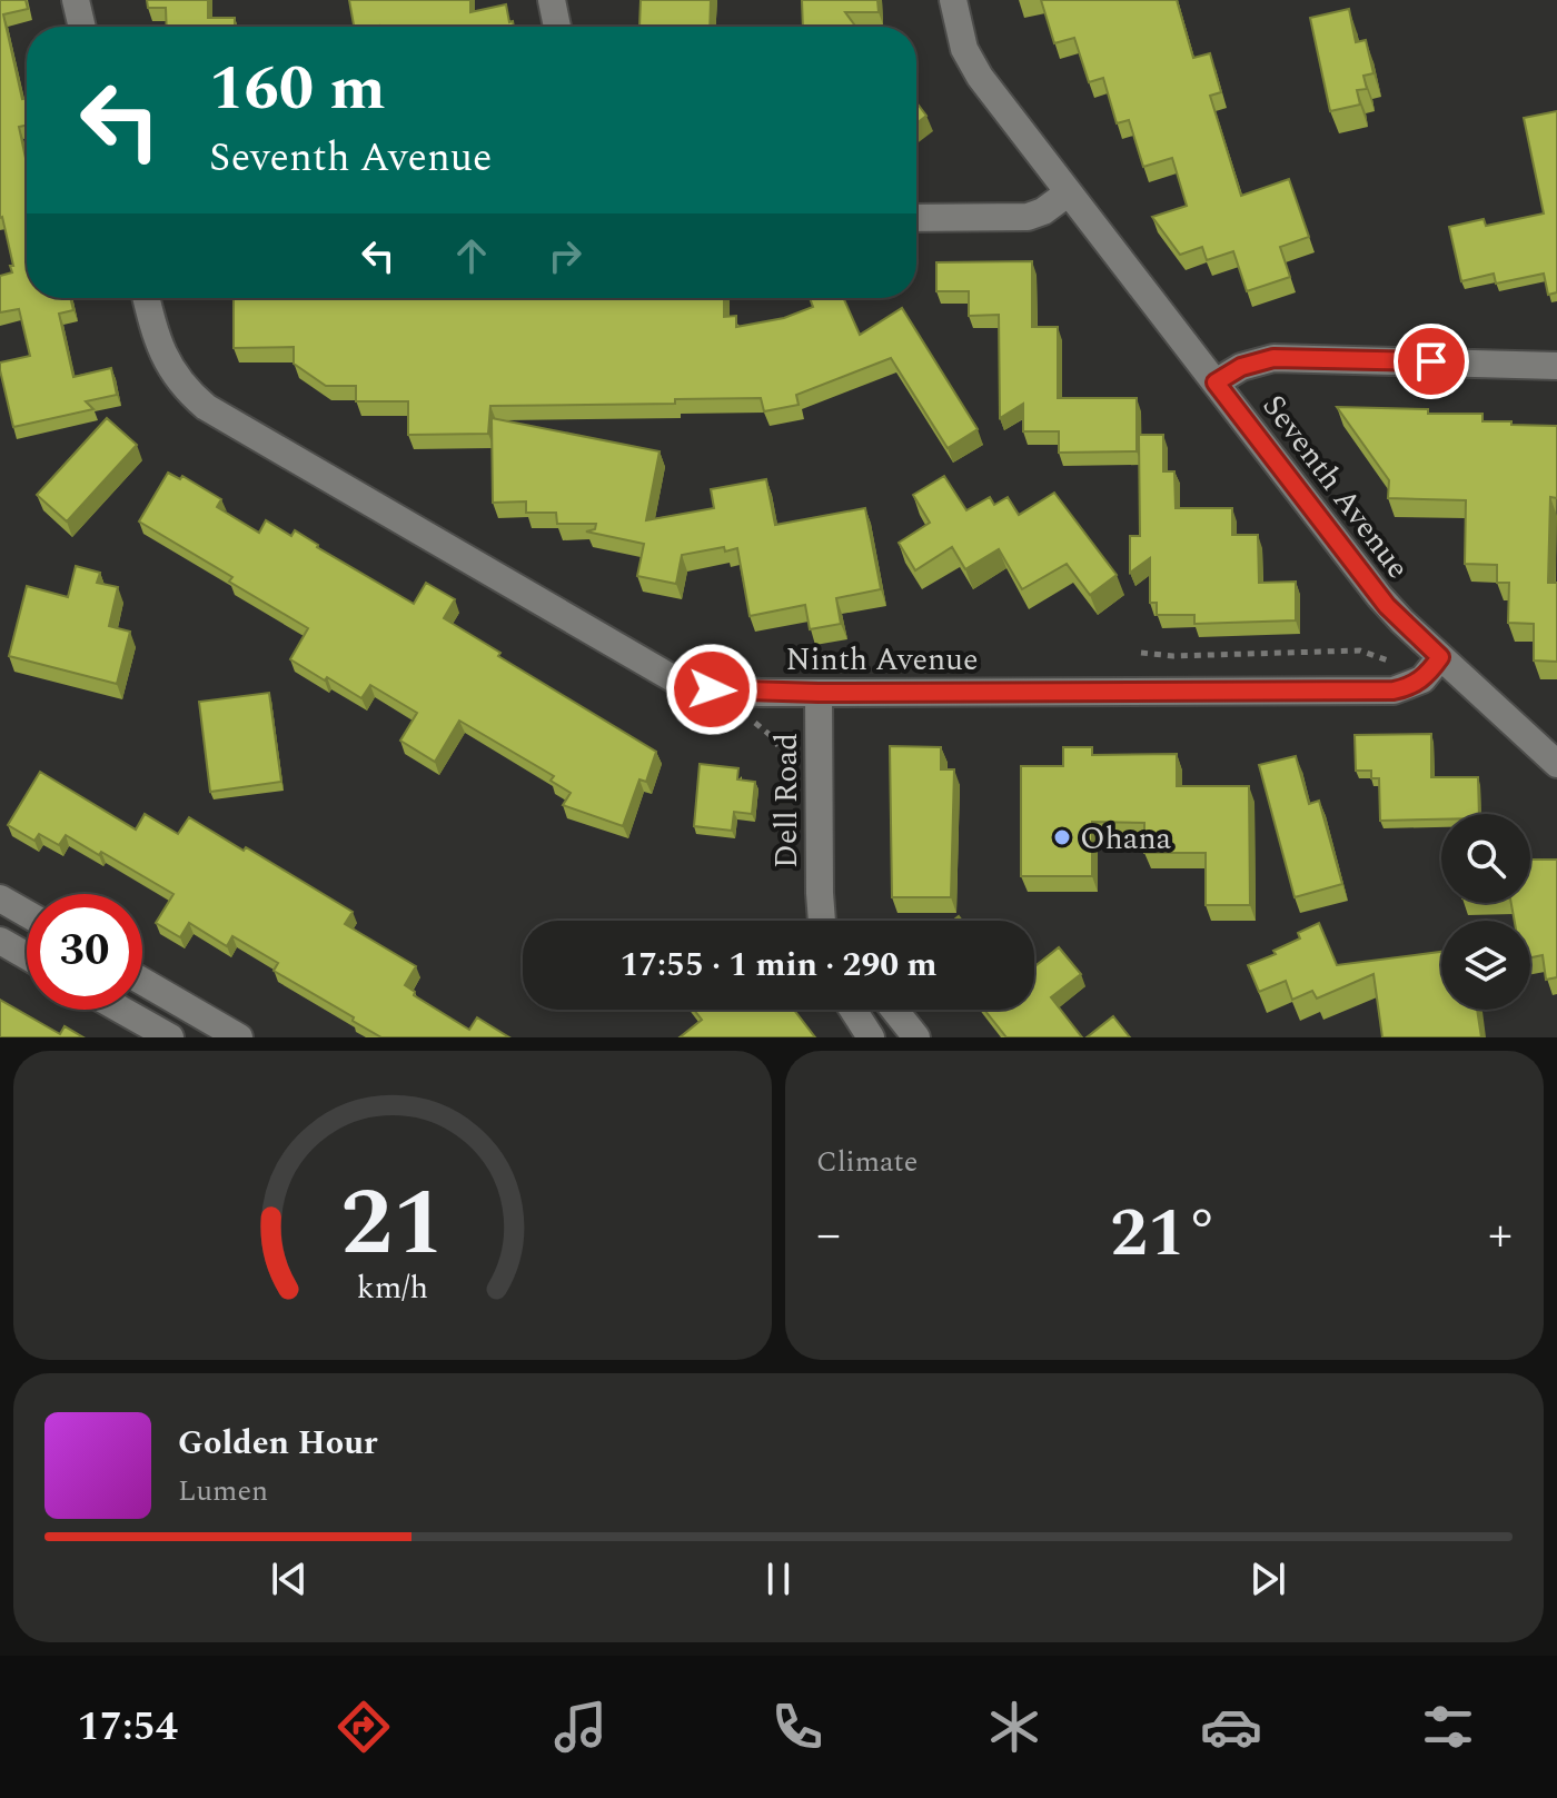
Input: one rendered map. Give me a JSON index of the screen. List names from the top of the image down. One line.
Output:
{"streets":{"street":["Seventh Avenue","Ninth Avenue","Dell Road"]},"crossings":[["Seventh Avenue","Ninth Avenue"],["Ninth Avenue","Dell Road"]],"places":["Ohana"],"page":{"turn":["160 m","Seventh Avenue"],"limit":"30","trip":"17:55 · 1 min · 290 m","tile":"Climate","heat":["−","21°","+"],"song":["Golden Hour","Lumen"],"tabs":"17:54","gauge":["21","km/h"]}}
